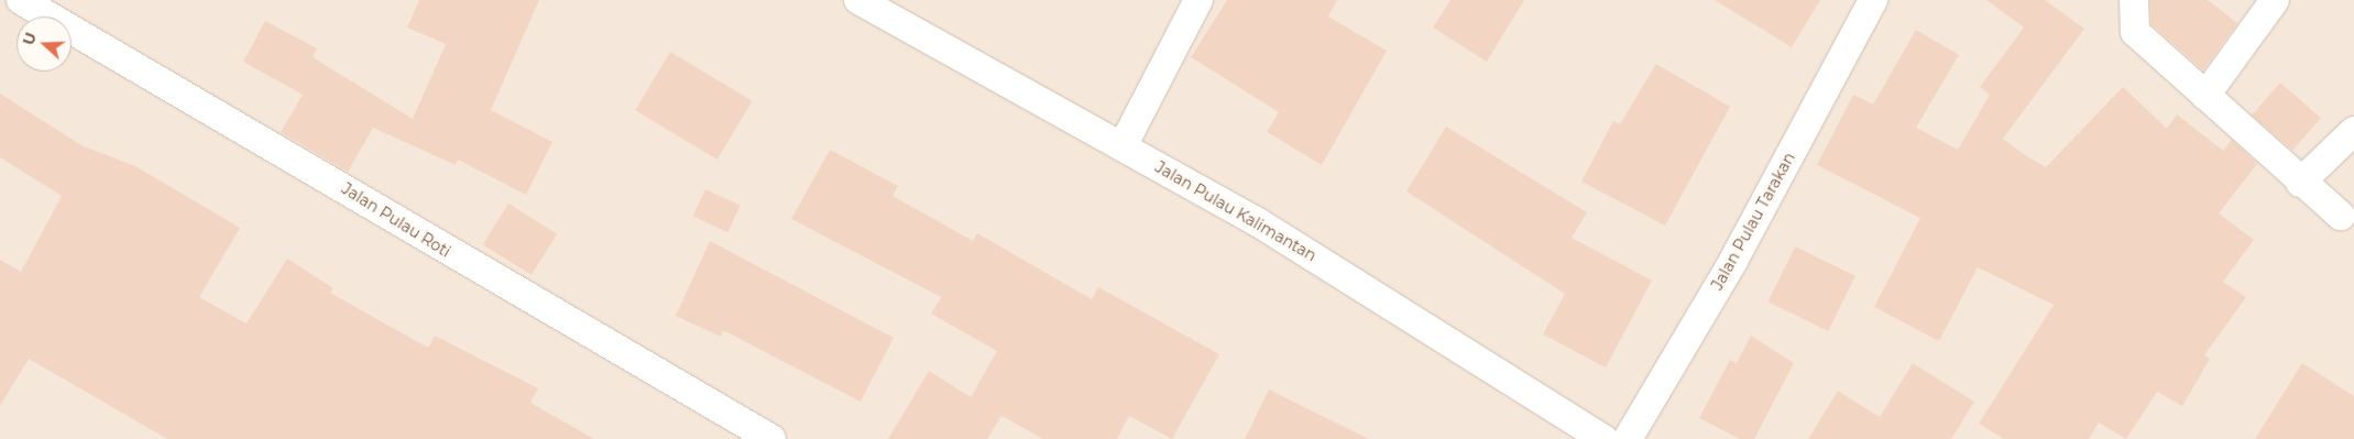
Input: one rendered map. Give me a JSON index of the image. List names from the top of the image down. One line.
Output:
{"streets":{"street":["Jalan Pulau Kalimantan","Jalan Pulau Roti","Jalan Pulau Tarakan"]},"north":"left"}
